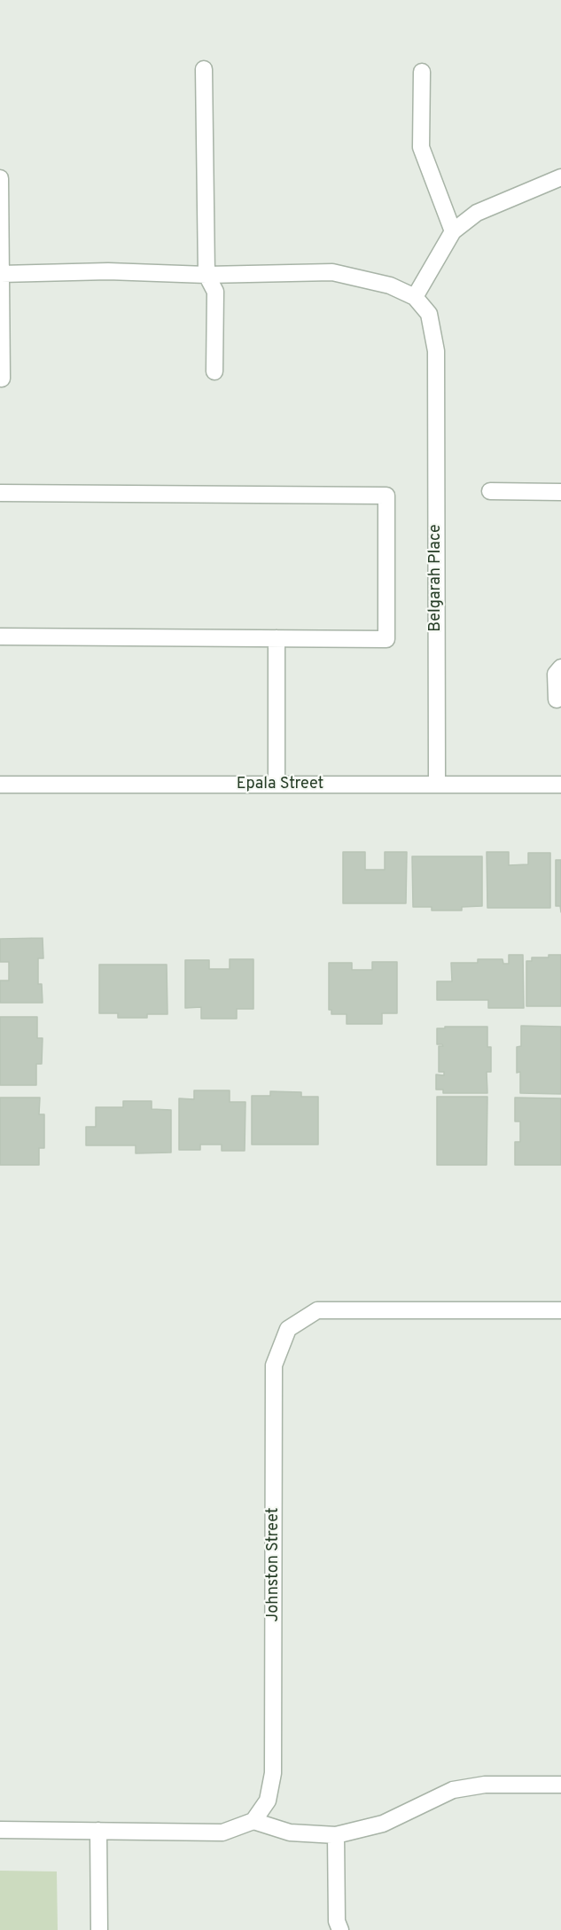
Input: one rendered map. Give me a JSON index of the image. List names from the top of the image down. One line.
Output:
{"streets":{"street":["Belgarah Place","Epala Street","Johnston Street"]},"crossings":[["Belgarah Place","Epala Street"]]}
